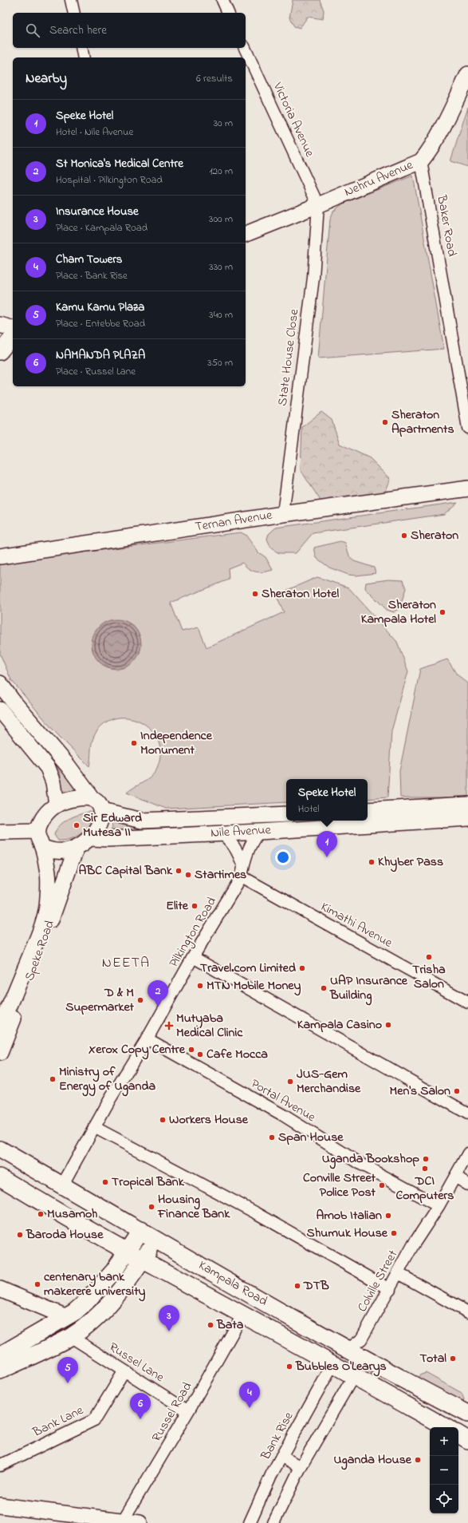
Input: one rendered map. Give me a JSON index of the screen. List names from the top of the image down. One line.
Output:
{"streets":{"main road":["Nehru Avenue","Ternan Avenue","Nile Avenue","Speke Road","Kampala Road"],"street":["Victoria Avenue","Baker Road","State House Close","Kimathi Avenue","Pilkington Road","Portal Avenue","Colville Street","Russel Lane","Russel Road","Bank Lane","Bank Rise"]},"crossings":[["Victoria Avenue","Nehru Avenue"],["Victoria Avenue","State House Close"],["Nehru Avenue","Baker Road"],["Nehru Avenue","State House Close"],["State House Close","Ternan Avenue"],["Nile Avenue","Speke Road"],["Kimathi Avenue","Pilkington Road"],["Pilkington Road","Portal Avenue"],["Pilkington Road","Kampala Road"],["Portal Avenue","Colville Street"],["Colville Street","Kampala Road"],["Kampala Road","Russel Road"],["Kampala Road","Bank Rise"],["Russel Lane","Russel Road"],["Russel Lane","Bank Lane"]],"districts":["NEETA"],"places":{"other":["Sheraton Apartments","Sheraton","Sheraton Hotel","Sheraton Kampala Hotel","Independence Monument","Sir Edward Mutesa II","Khyber Pass","ABC Capital Bank","Startimes","Elite","Trisha Salon","Travel.com Limited","MTN Mobile Money","UAP Insurance Building","D & M Supermarket","Kampala Casino","Xerox Copy Centre","Cafe Mocca","Ministry of Energy of Uganda","JUS-Gem Merchandise","Men's Salon","Workers House","Span House","Uganda Bookshop","DCI Computers","Tropical Bank","Conville Street Police Post","Housing Finance Bank","Musamoh","Amob Italian","Shumuk House","Baroda House","centenary bank makerere university","DTB","Bata","Total","Bubbles O'Learys","Uganda House"],"health":["Mutyaba Medical Clinic"]},"page":{"search":"Search here","heading":["Nearby","6 results"],"list":[{"mark":"1","name":"Speke Hotel","note":"Hotel · Nile Avenue","value":"30 m"},{"mark":"2","name":"St Monica's Medical Centre","note":"Hospital · Pilkington Road","value":"120 m"},{"mark":"3","name":"Insurance House","note":"Place · Kampala Road","value":"300 m"},{"mark":"4","name":"Cham Towers","note":"Place · Bank Rise","value":"330 m"},{"mark":"5","name":"Kamu Kamu Plaza","note":"Place · Entebbe Road","value":"340 m"},{"mark":"6","name":"NAMANDA PLAZA","note":"Place · Russel Lane","value":"350 m"}],"popup":["Speke Hotel","Hotel"],"pins":["1","2","3","5","4","6"],"map_buttons":["+","−"]}}
